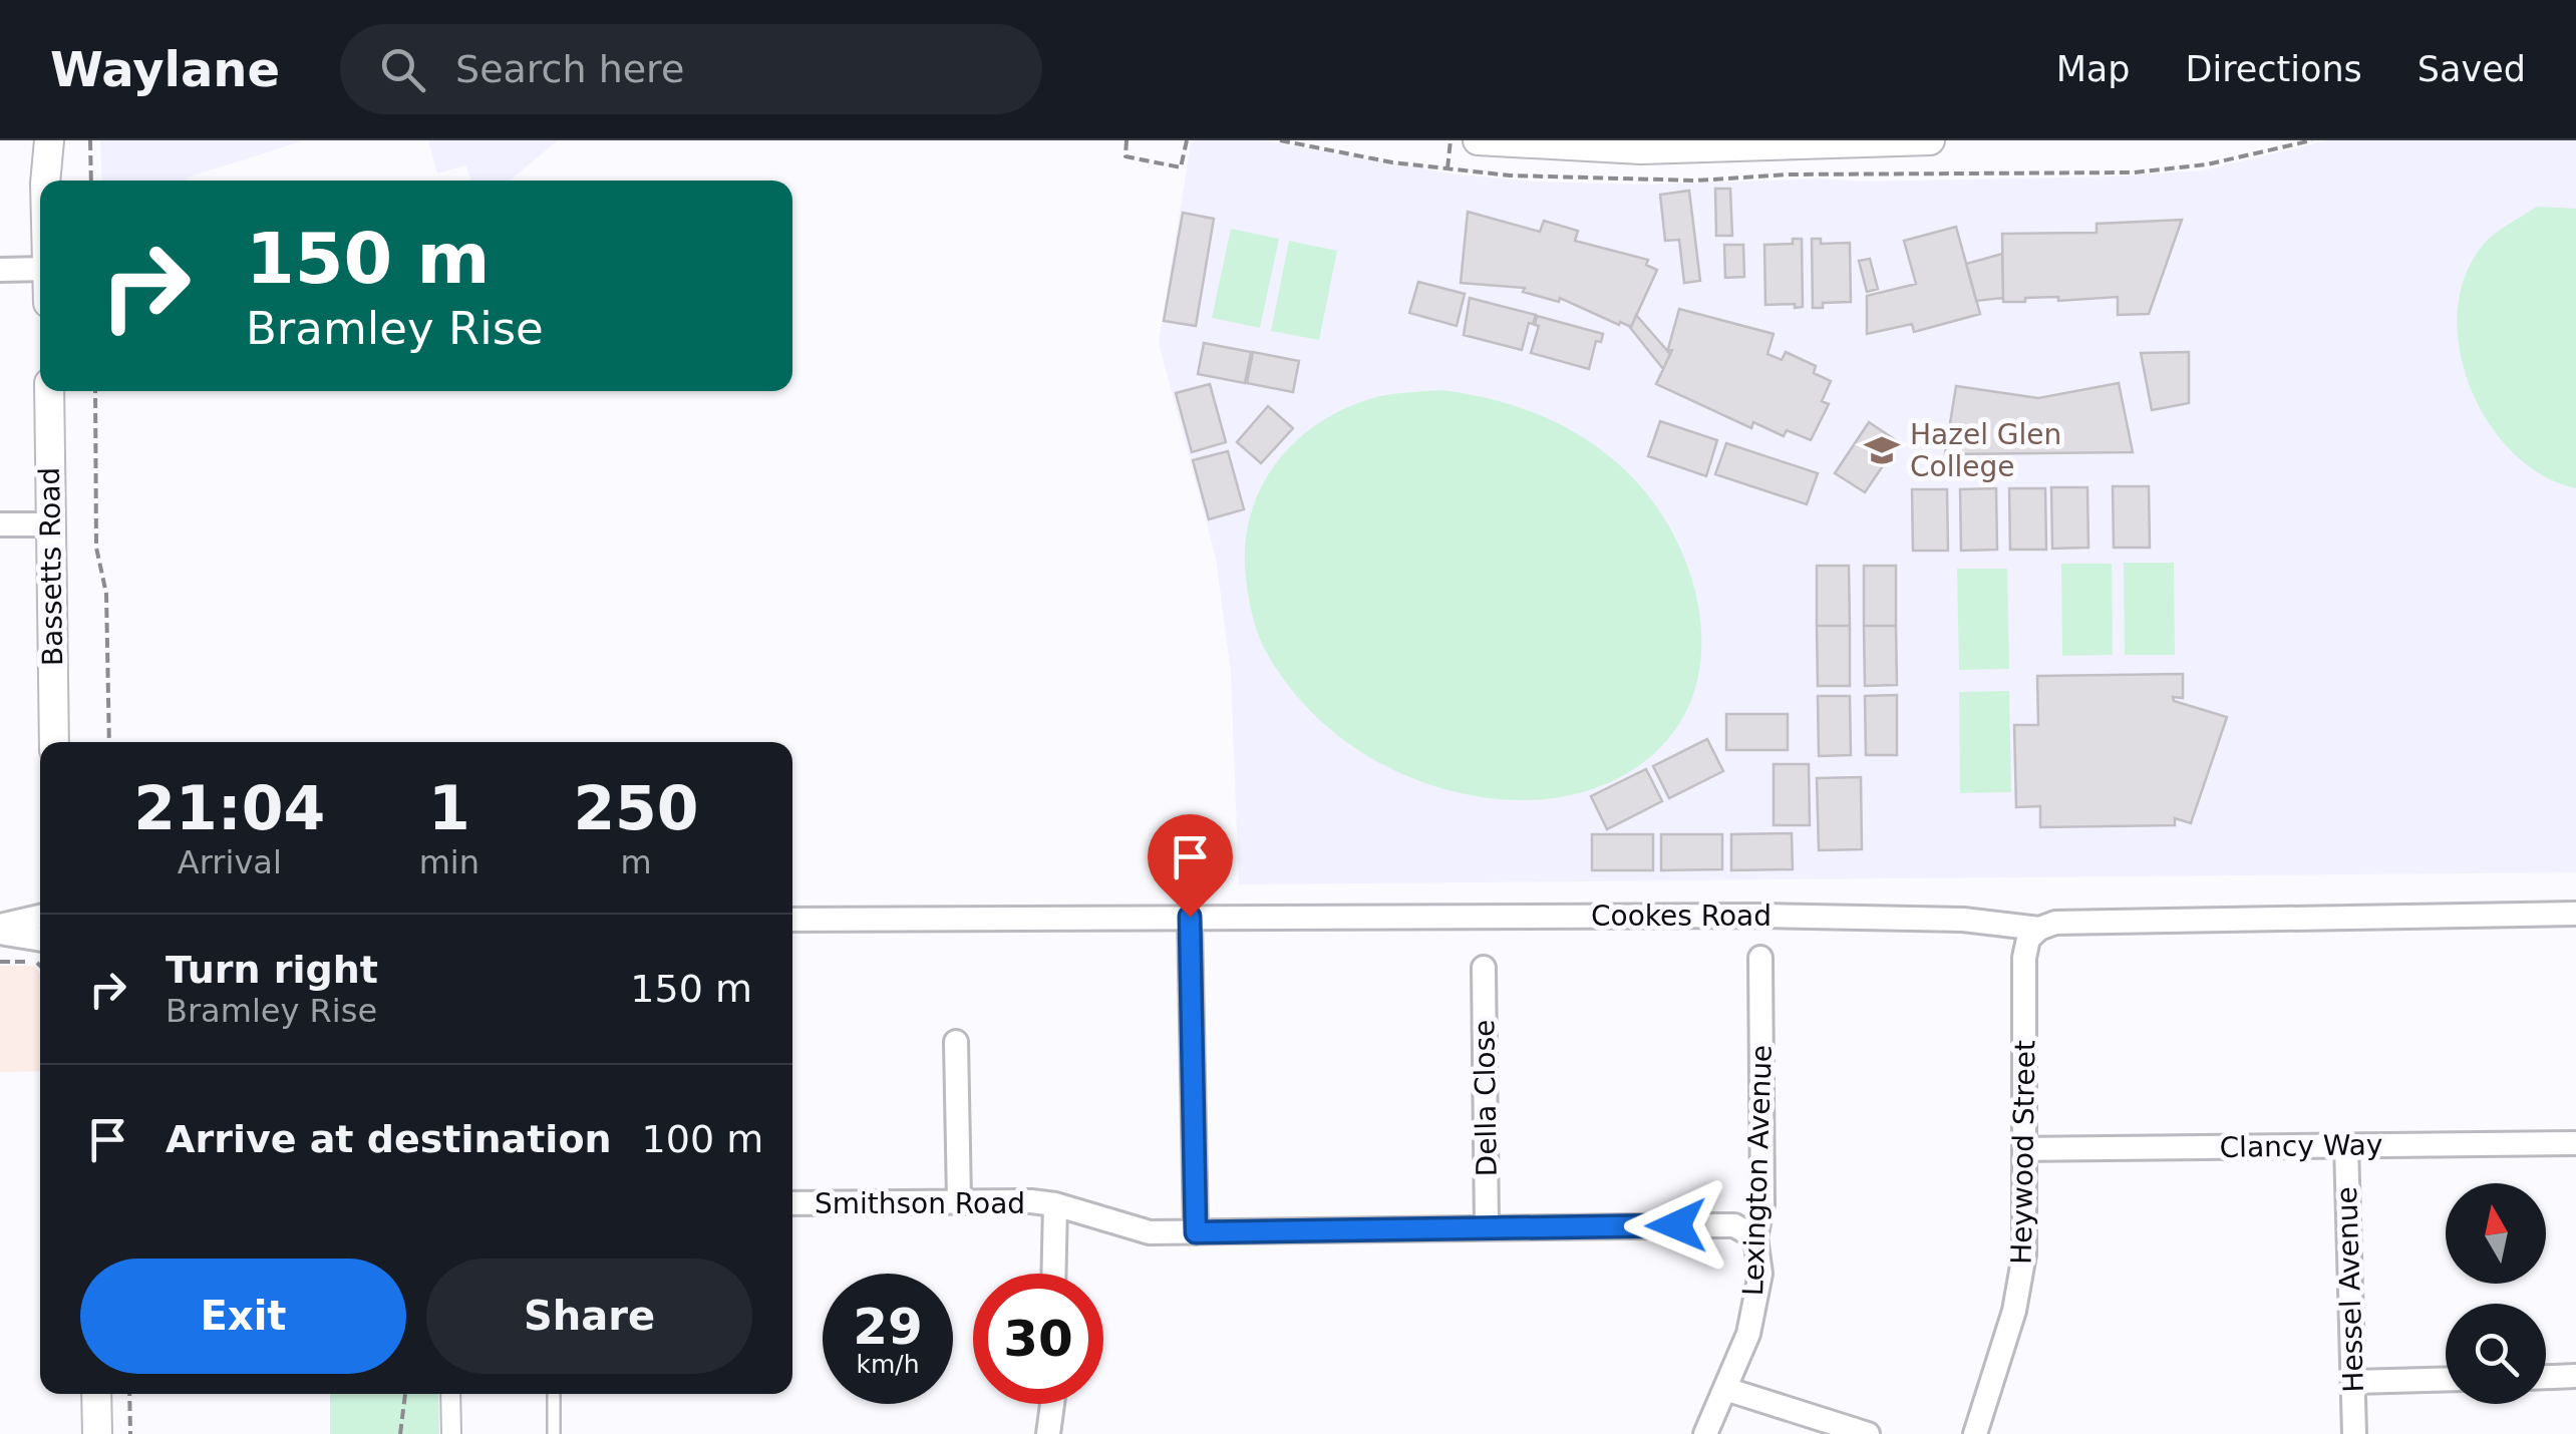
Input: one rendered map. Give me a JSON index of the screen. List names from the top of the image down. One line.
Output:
{"streets":{"street":["Bassetts Road","Cookes Road","Della Close","Clancy Way","Heywood Street","Lexington Avenue","Smithson Road","Hessel Avenue"]},"crossings":[["Cookes Road","Heywood Street"],["Della Close","Smithson Road"],["Clancy Way","Heywood Street"],["Clancy Way","Hessel Avenue"],["Lexington Avenue","Smithson Road"]],"places":{"school or university":["Hazel Glen College"]},"north":"top","page":{"header":"Waylane","search":"Search here","nav":["Map","Directions","Saved"],"turn":["150 m","Bramley Rise"],"eta":["21:04","Arrival","1","min","250","m"],"list":[{"name":"Turn right","note":"Bramley Rise","value":"150 m"},{"name":"Arrive at destination","value":"100 m"}],"buttons":["Exit","Share"],"speed":"29 km/h","limit":"30"}}
